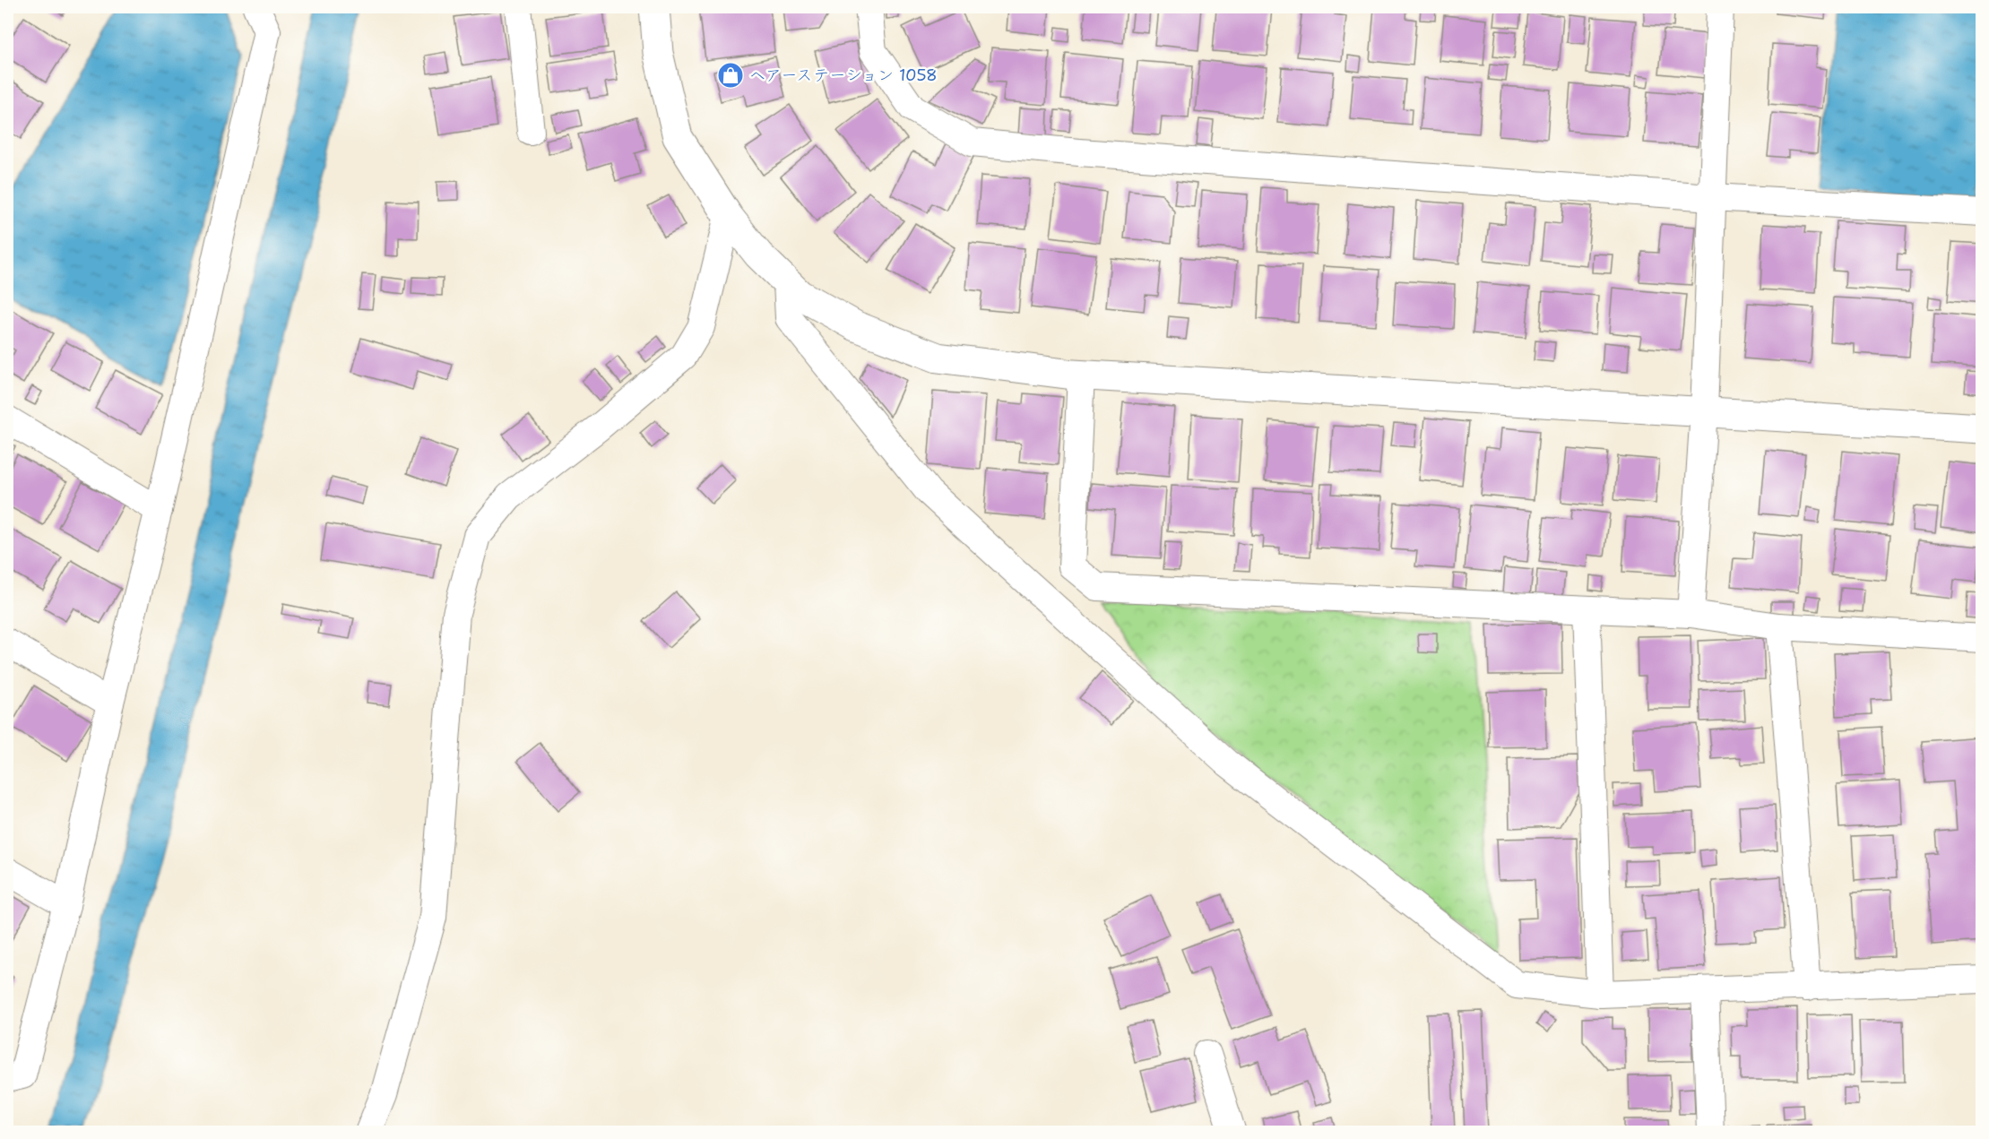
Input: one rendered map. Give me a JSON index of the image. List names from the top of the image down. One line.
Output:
{"places":{"shop":["ヘアーステーション 1058"]}}
